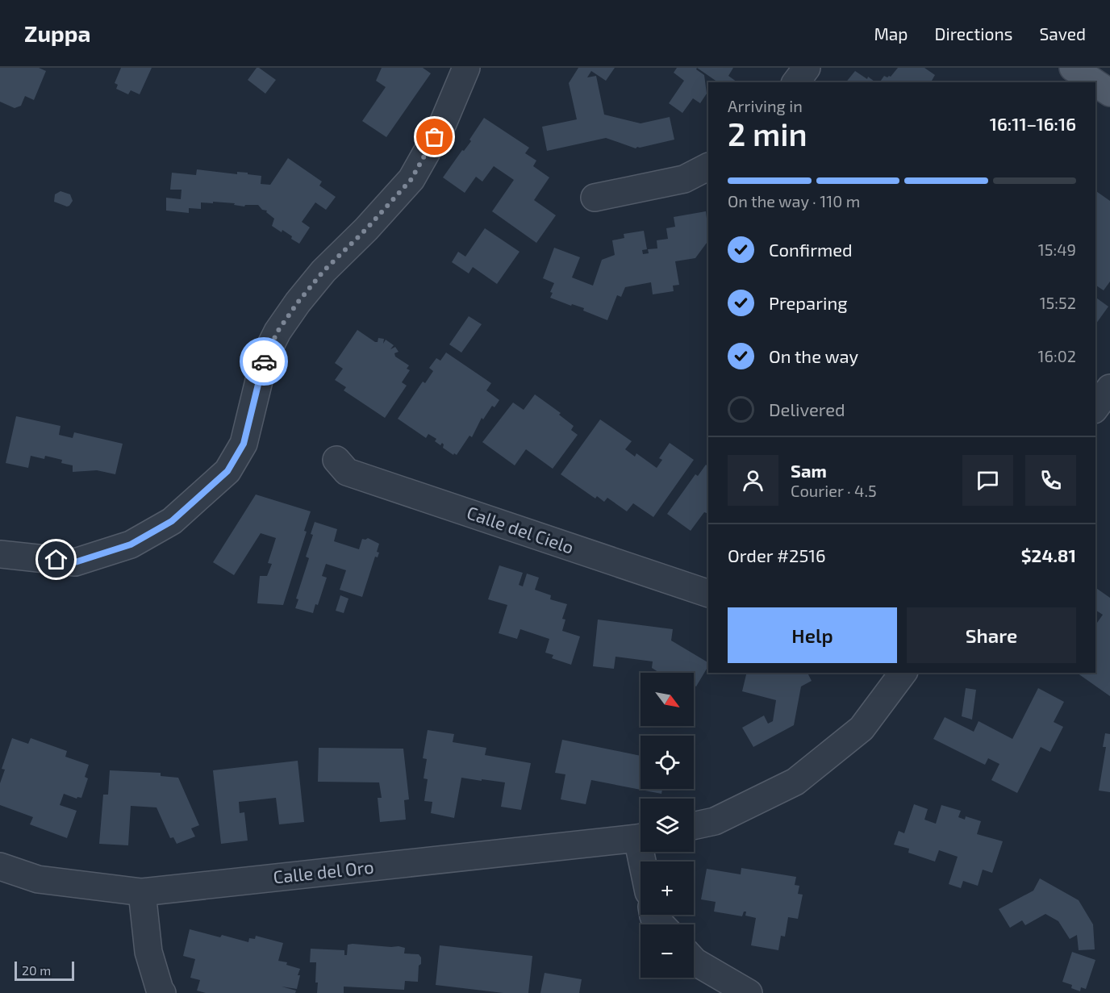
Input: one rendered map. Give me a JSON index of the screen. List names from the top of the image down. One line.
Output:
{"streets":{"street":["Calle del Cielo","Calle del Oro"]},"scale_bar":"20 m","north":"bottom right","page":{"header":"Zuppa","nav":["Map","Directions","Saved"],"heading":["2 min","Arriving in","16:11–16:16"],"panel":["Sam","Courier · 4.5","Order #2516","$24.81"],"bar":"On the way · 110 m","list":[["Confirmed","15:49"],["Preparing","15:52"],["On the way","16:02"],"Delivered"],"buttons":["Help","Share"],"map_buttons":["+","−"],"scale":"20 m"}}
